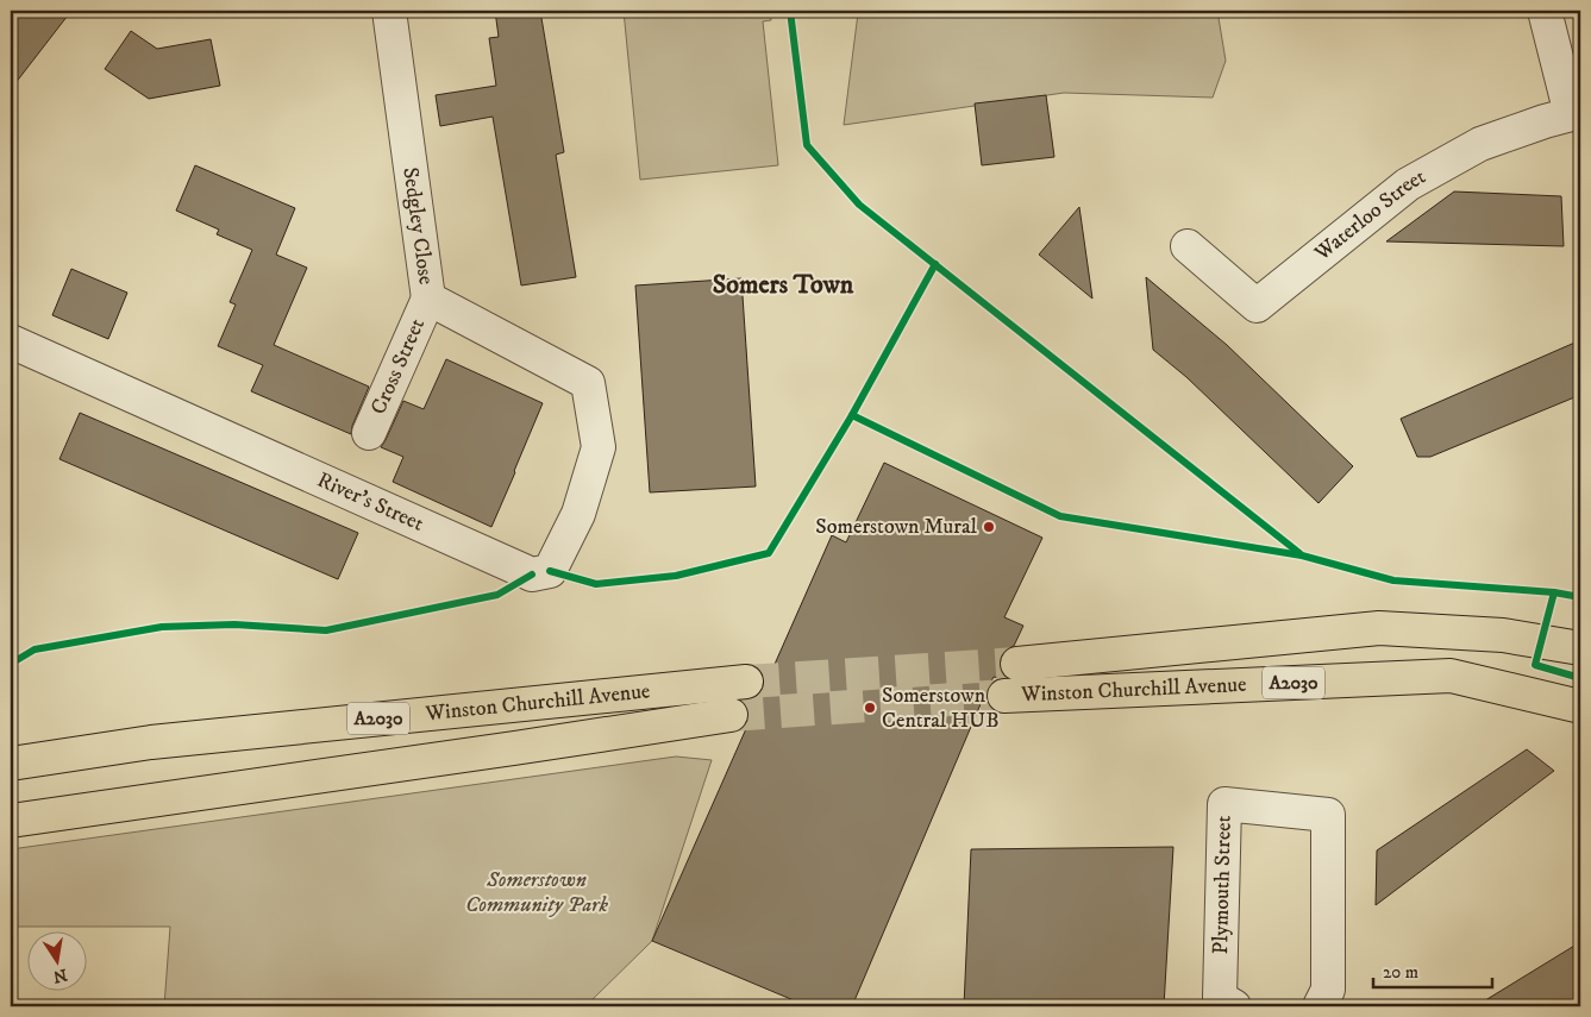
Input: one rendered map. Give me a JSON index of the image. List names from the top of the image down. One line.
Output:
{"streets":{"main road":["A2030","Winston Churchill Avenue"],"street":["Waterloo Street","Sedgley Close","Cross Street","River's Street","Plymouth Street"]},"crossings":[["Sedgley Close","Cross Street"],["Sedgley Close","River's Street"]],"districts":["Somers Town"],"parks":["Somerstown Community Park"],"places":["Somerstown Mural","Somerstown Central HUB"],"scale_bar":"20 m","north":"bottom"}
